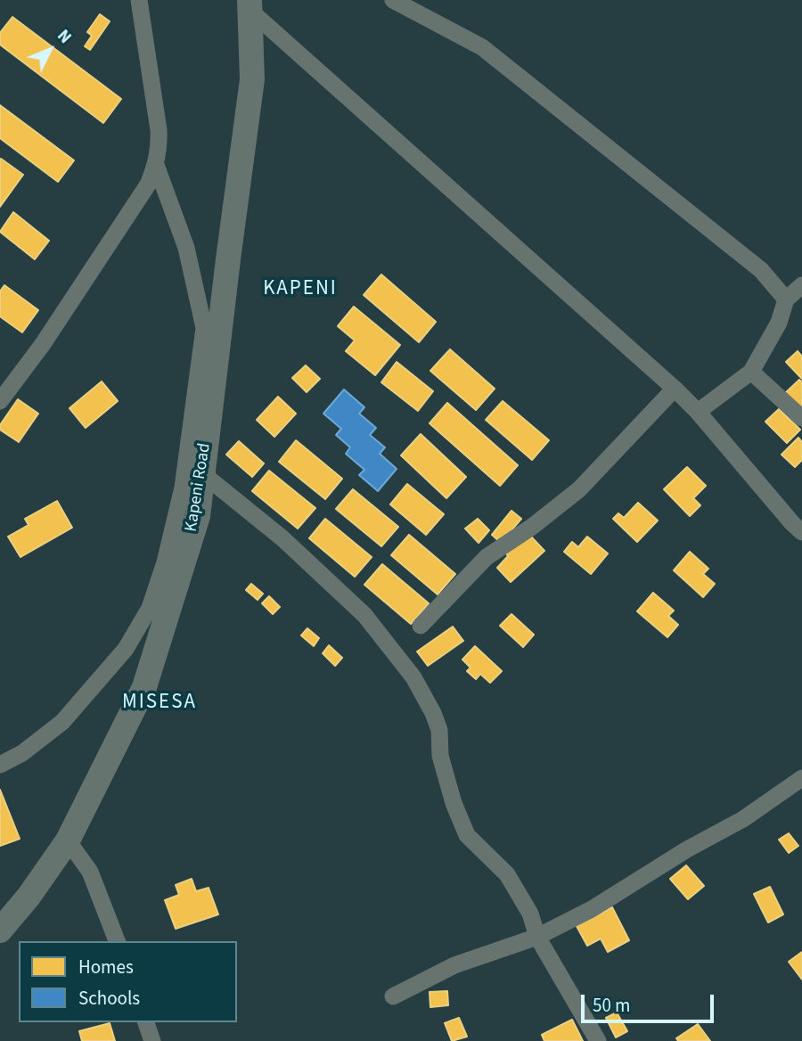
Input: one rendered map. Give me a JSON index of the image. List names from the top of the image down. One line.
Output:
{"streets":{"main road":["Kapeni Road"]},"districts":["KAPENI","MISESA"],"legend":["Homes","Schools"],"scale_bar":"50 m","north":"top right"}
